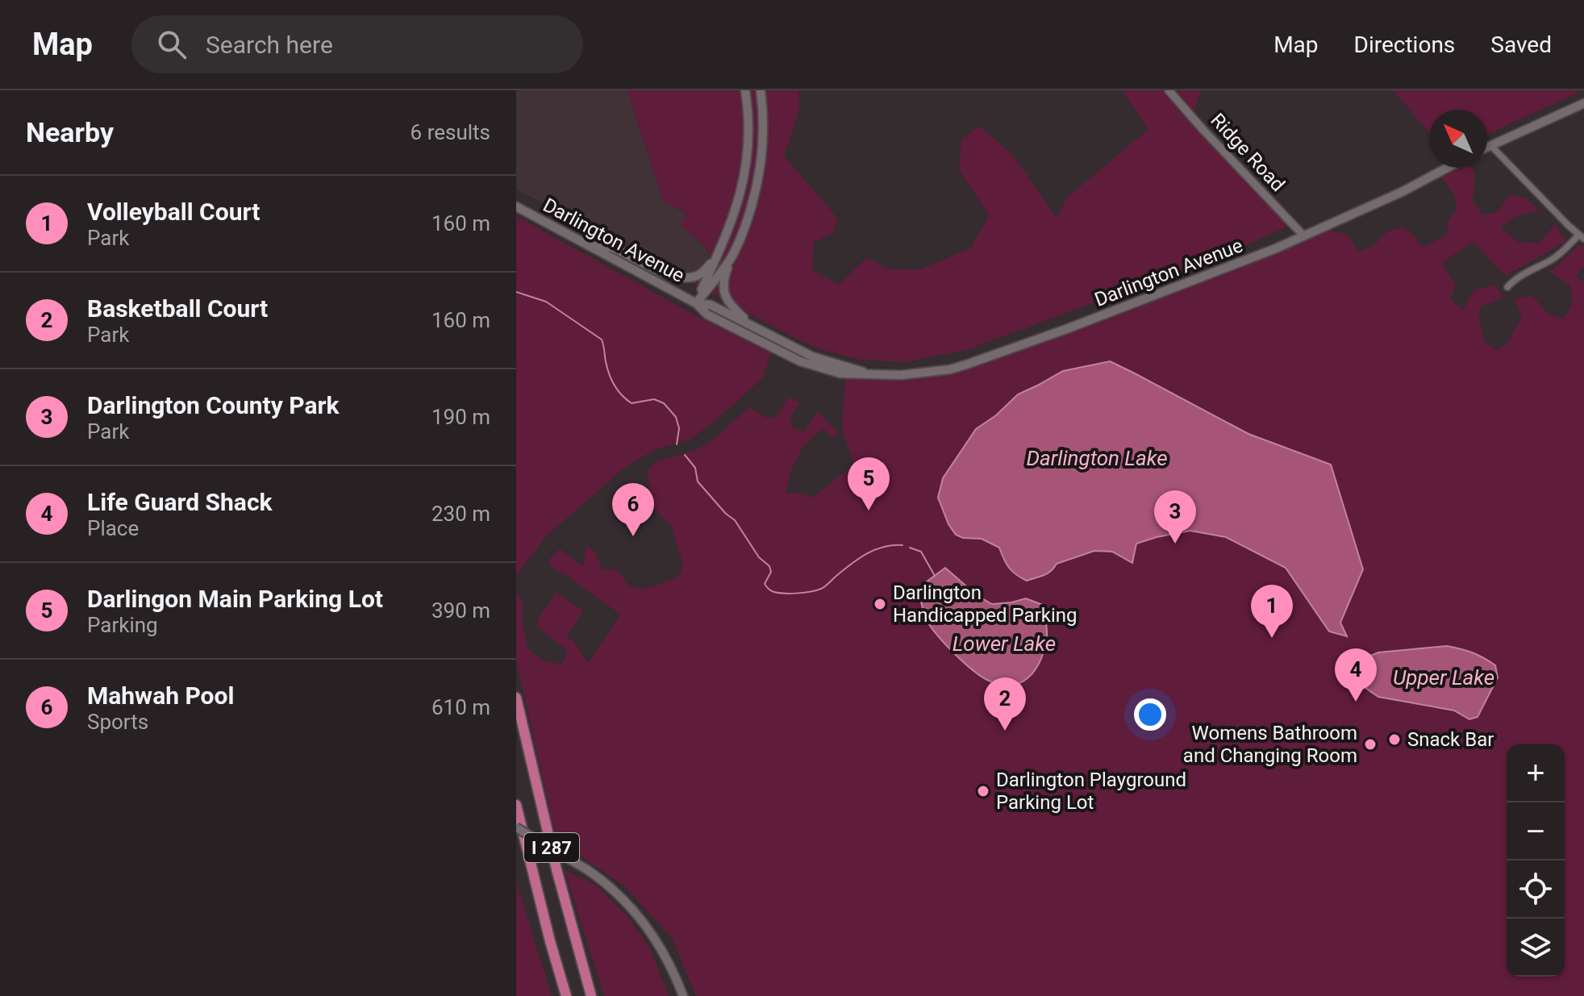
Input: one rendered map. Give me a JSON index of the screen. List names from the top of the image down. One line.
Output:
{"streets":{"highway":["I 287"],"main road":["Darlington Avenue"],"street":["Ridge Road"]},"crossings":[["Ridge Road","Darlington Avenue"]],"water":["Darlington Lake","Lower Lake","Upper Lake"],"places":["Darlington Handicapped Parking","Snack Bar","Womens Bathroom and Changing Room","Darlington Playground Parking Lot"],"north":"top left","page":{"header":"Map","search":"Search here","nav":["Map","Directions","Saved"],"heading":["Nearby","6 results"],"list":[{"mark":"1","name":"Volleyball Court","note":"Park","value":"160 m"},{"mark":"2","name":"Basketball Court","note":"Park","value":"160 m"},{"mark":"3","name":"Darlington County Park","note":"Park","value":"190 m"},{"mark":"4","name":"Life Guard Shack","note":"Place","value":"230 m"},{"mark":"5","name":"Darlingon Main Parking Lot","note":"Parking","value":"390 m"},{"mark":"6","name":"Mahwah Pool","note":"Sports","value":"610 m"}],"pins":["5","6","3","1","4","2"],"map_buttons":["+","−"]}}
